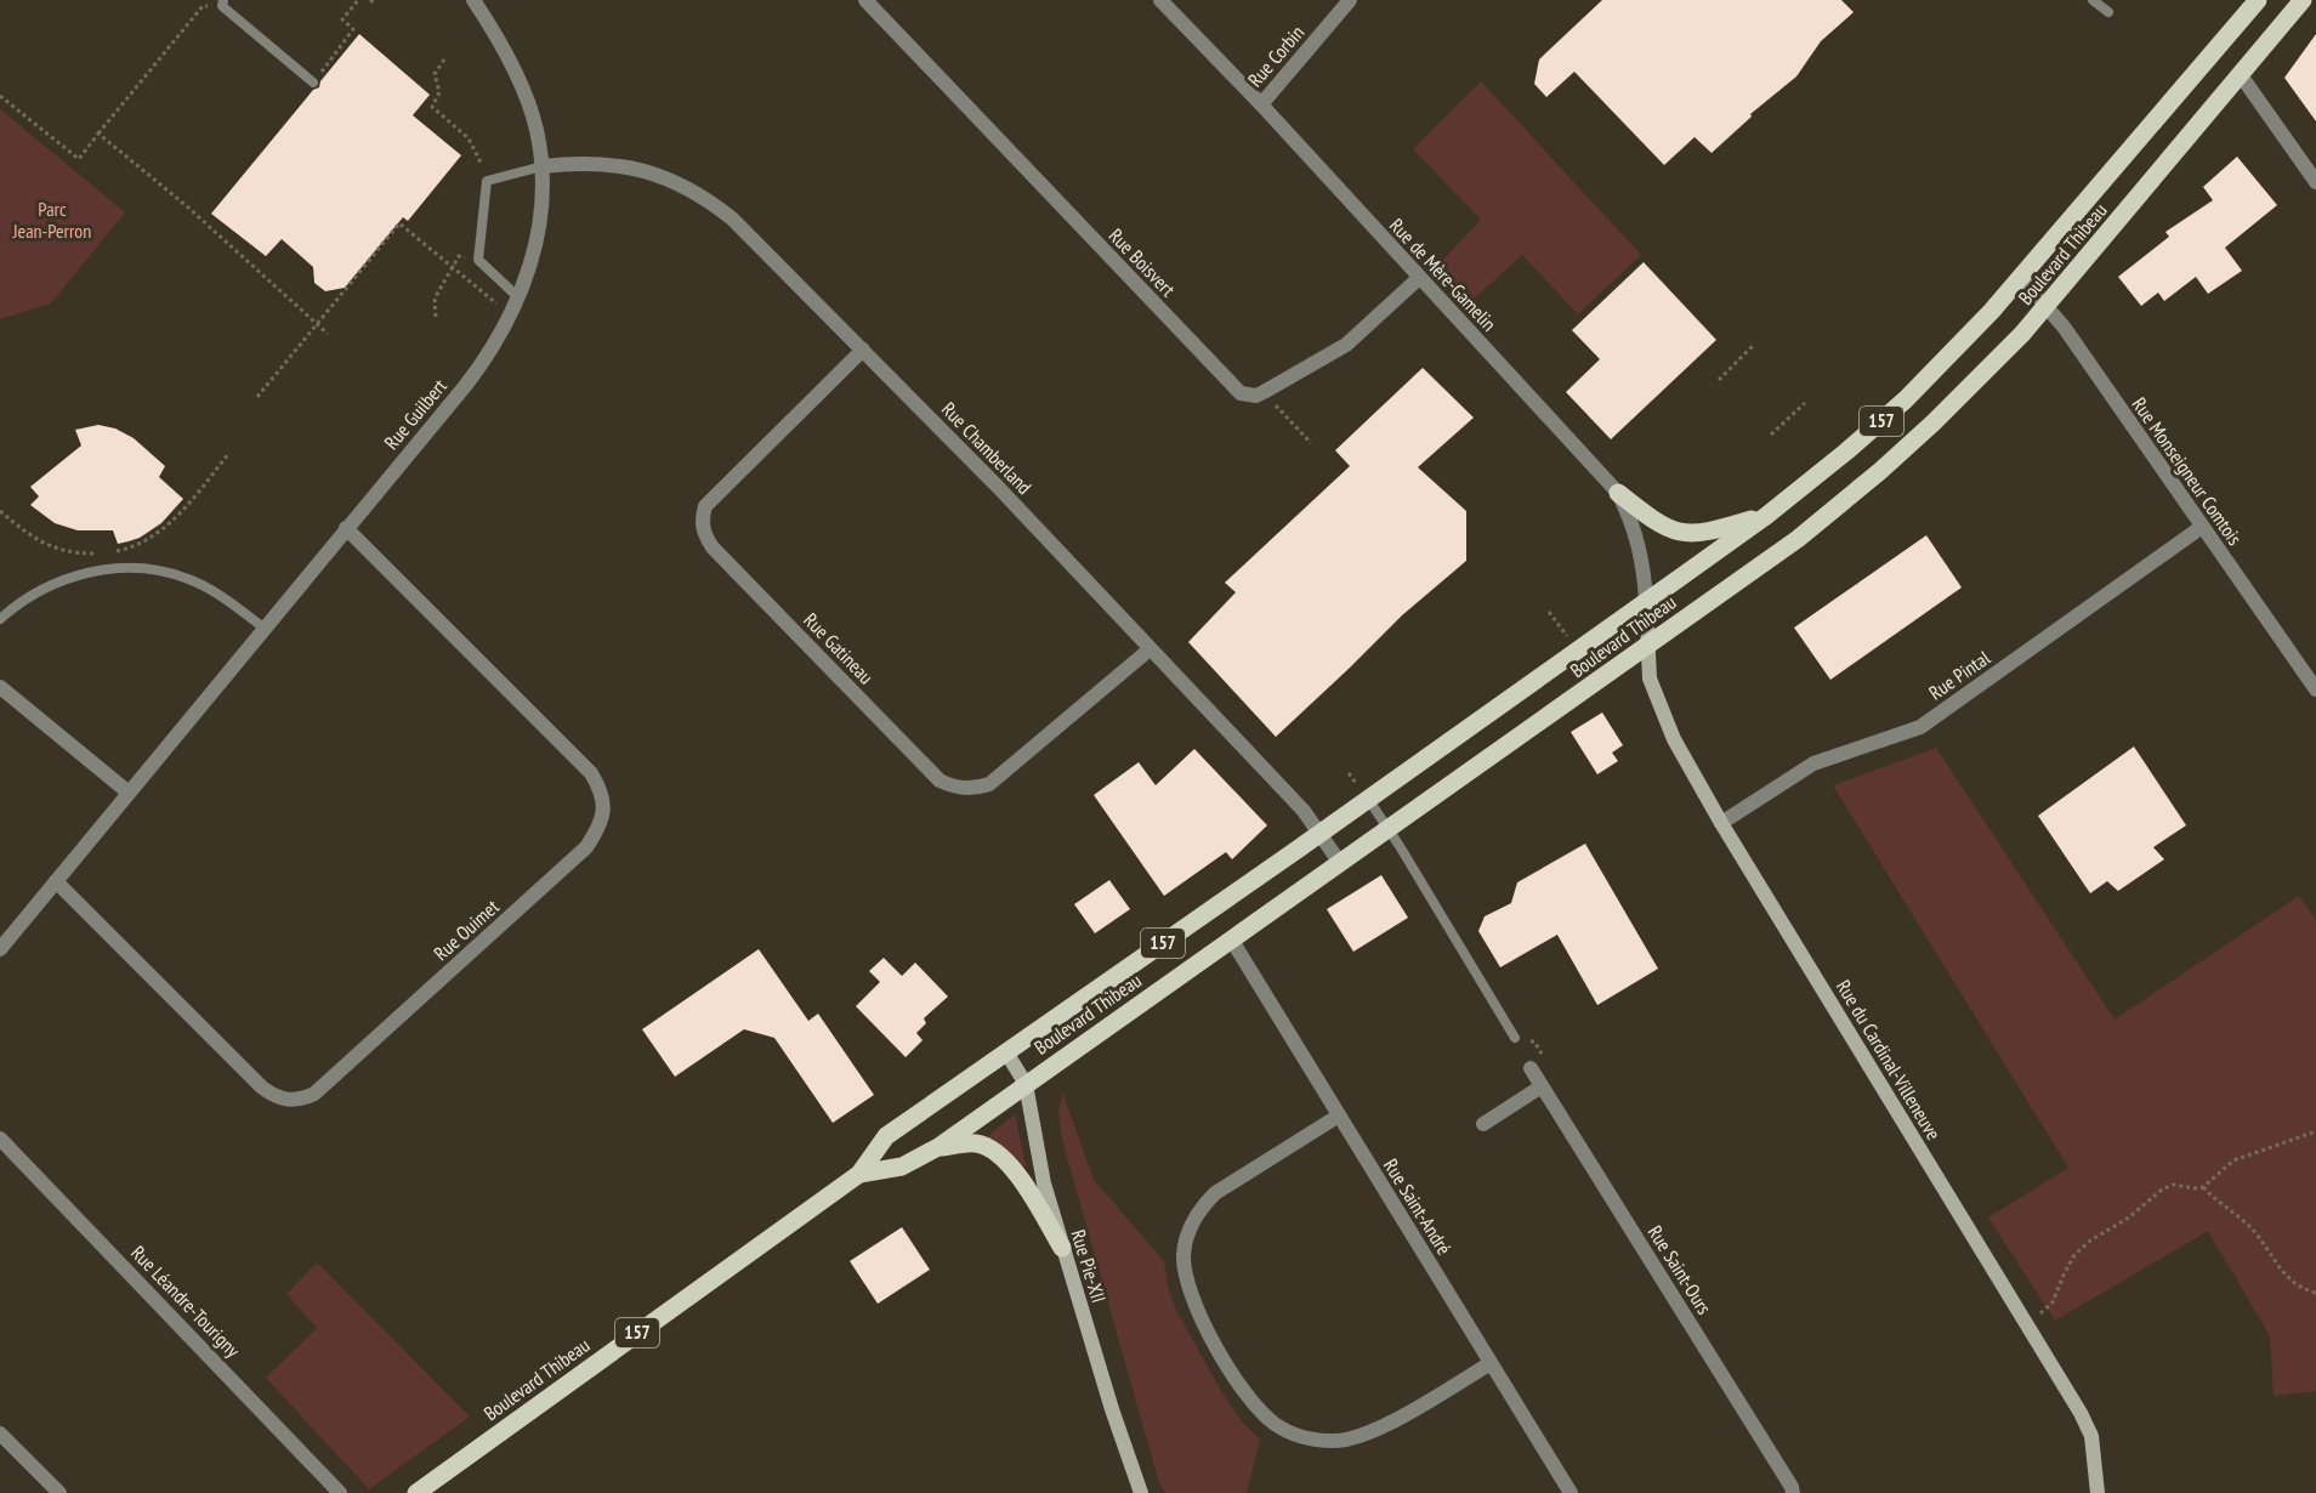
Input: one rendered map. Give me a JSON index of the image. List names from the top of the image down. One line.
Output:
{"streets":{"main road":["Boulevard Thibeau","157"],"street":["Rue Corbin","Rue Boisvert","Rue de Mère-Gamelin","Rue Guilbert","Rue Chamberland","Rue Monseigneur Comtois","Rue Gatineau","Rue Pintal","Rue Ouimet","Rue du Cardinal-Villeneuve","Rue Saint-André","Rue Pie-XII","Rue Saint-Ours","Rue Léandre-Tourigny"]},"crossings":[["Rue Corbin","Rue de Mère-Gamelin"],["Boulevard Thibeau","Rue de Mère-Gamelin"],["Boulevard Thibeau","Rue Chamberland"],["Boulevard Thibeau","Rue Monseigneur Comtois"],["Boulevard Thibeau","Rue du Cardinal-Villeneuve"],["Boulevard Thibeau","Rue Saint-André"],["Boulevard Thibeau","Rue Pie-XII"],["Rue de Mère-Gamelin","Rue du Cardinal-Villeneuve"],["Rue Guilbert","Rue Chamberland"],["Rue Guilbert","Rue Ouimet"],["Rue Chamberland","Rue Gatineau"],["Rue Monseigneur Comtois","Rue Pintal"],["Rue Pintal","Rue du Cardinal-Villeneuve"]],"parks":["Parc Jean-Perron"]}
